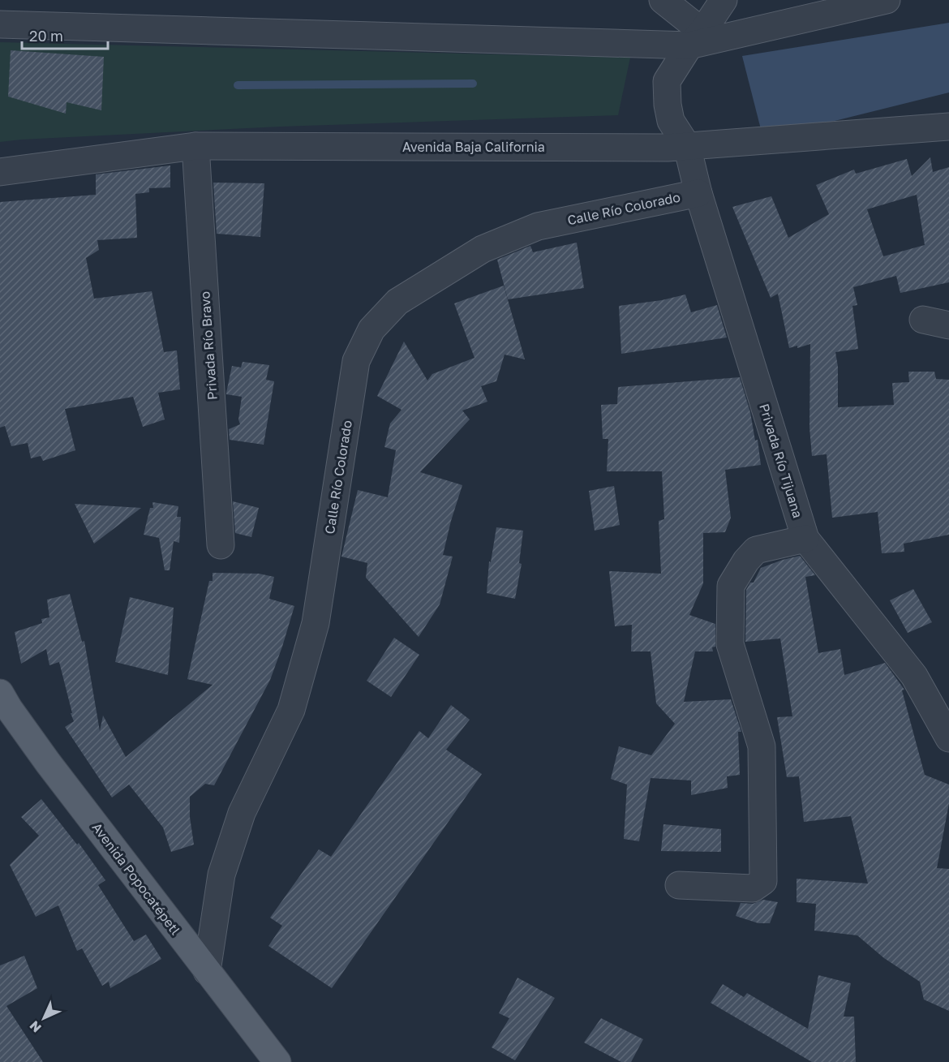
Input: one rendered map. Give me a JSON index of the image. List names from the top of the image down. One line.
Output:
{"streets":{"main road":["Avenida Popocatépetl"],"street":["Avenida Baja California","Calle Río Colorado","Privada Río Bravo","Privada Río Tijuana"]},"crossings":[["Avenida Baja California","Privada Río Bravo"],["Avenida Baja California","Privada Río Tijuana"],["Calle Río Colorado","Privada Río Tijuana"],["Calle Río Colorado","Avenida Popocatépetl"]],"scale_bar":"20 m","north":"bottom left"}
